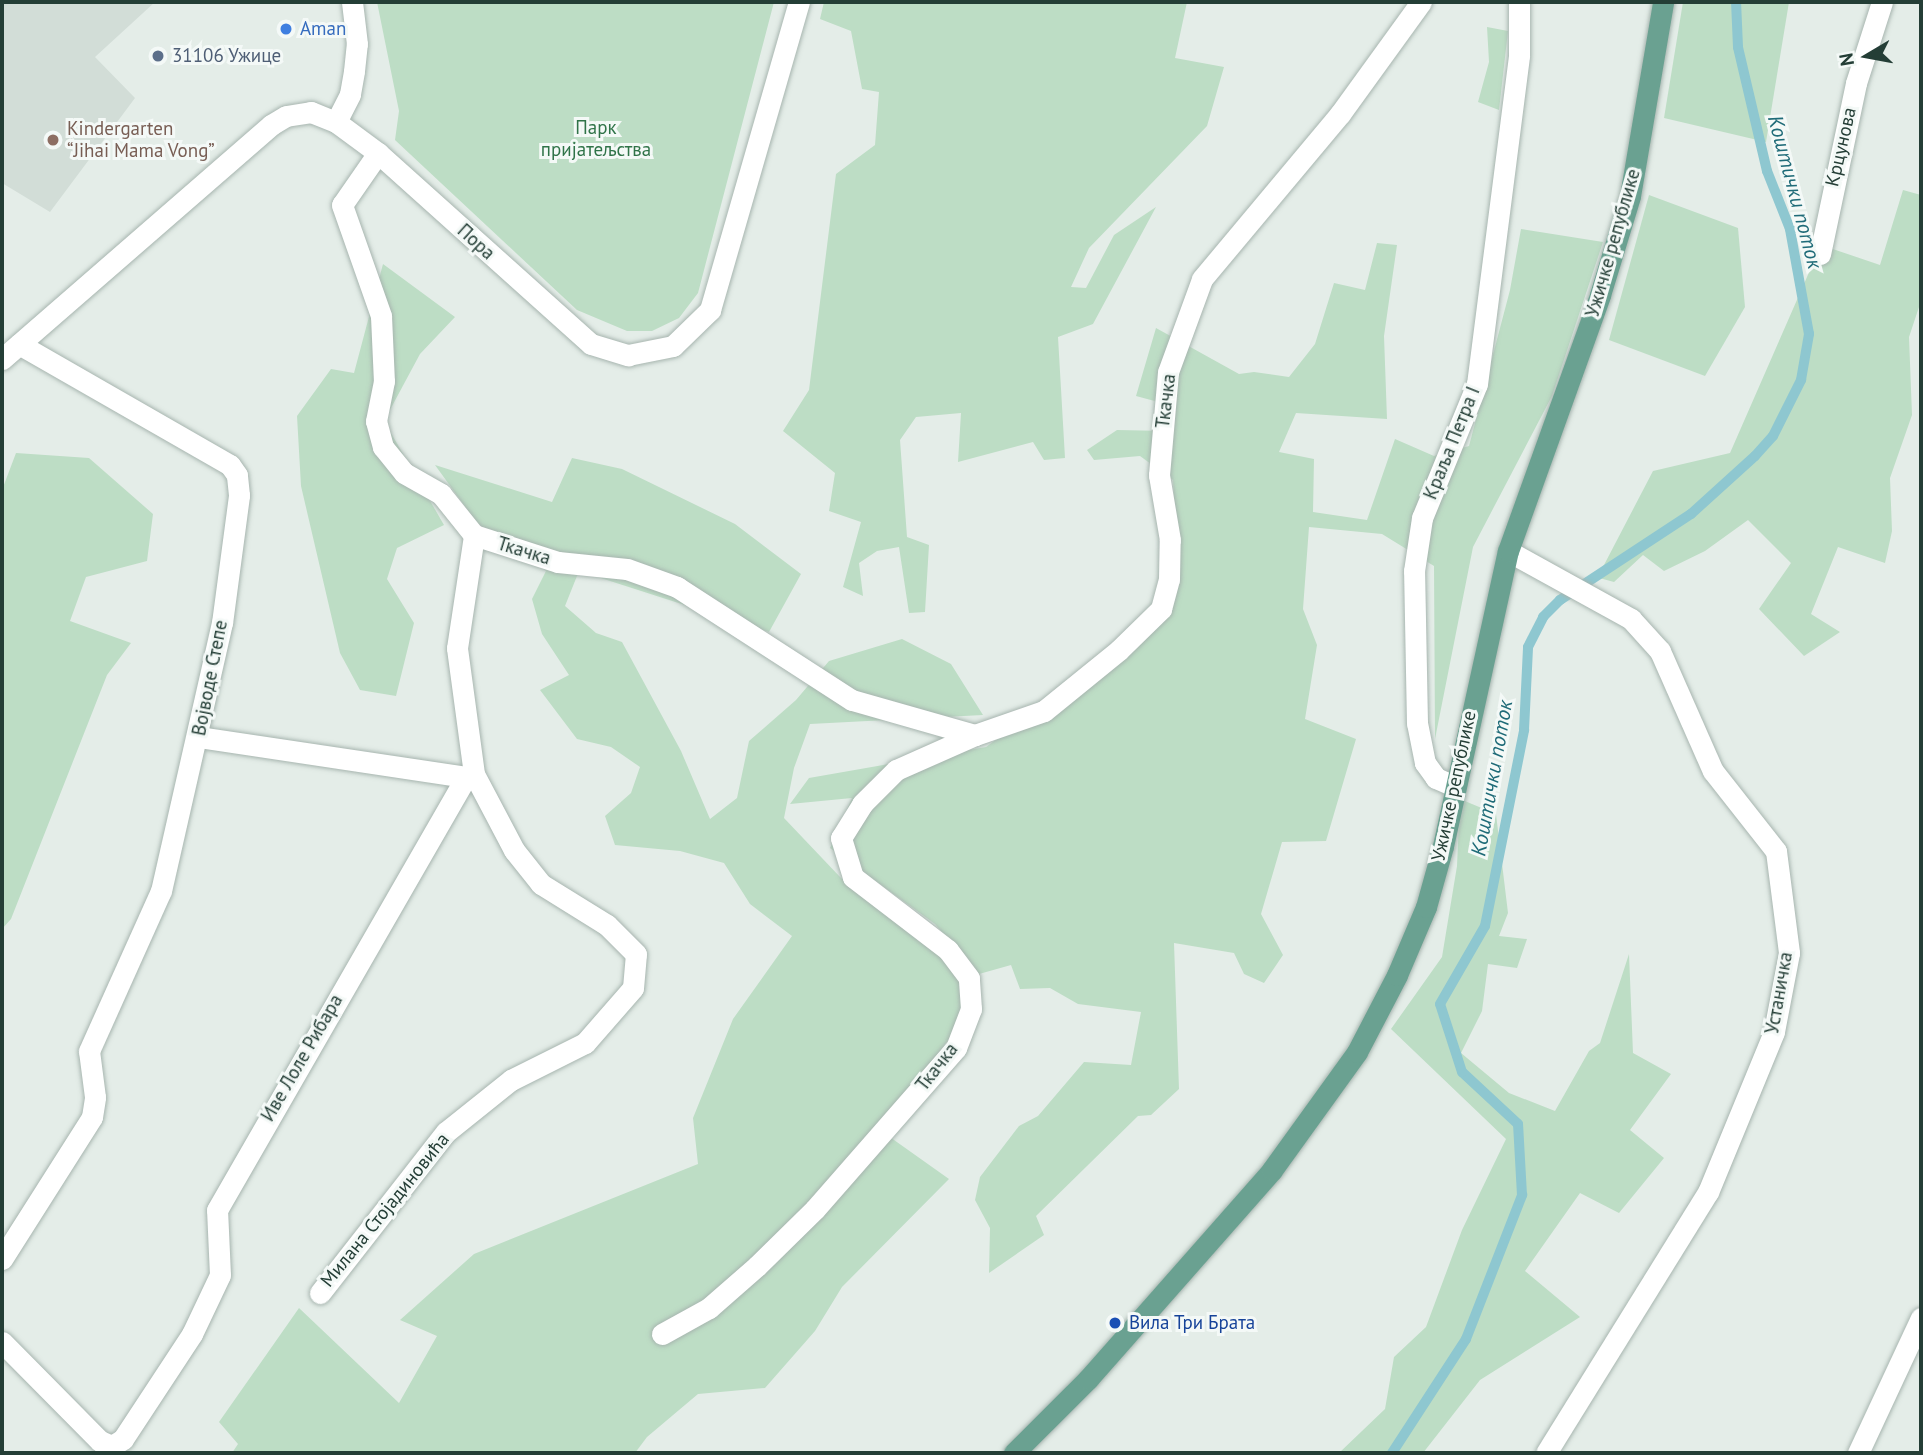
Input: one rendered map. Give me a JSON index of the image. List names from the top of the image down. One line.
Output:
{"streets":{"main road":["Ужичке републике"],"street":["Крцунова","Пора","Ткачка","Краља Петра I","Војводе Степе","Устаничка","Иве Лоле Рибара","Милана Стојадиновића"]},"crossings":[["Пора","Ткачка"],["Пора","Војводе Степе"],["Ужичке републике","Краља Петра I"],["Ужичке републике","Устаничка"],["Ткачка","Милана Стојадиновића"],["Иве Лоле Рибара","Милана Стојадиновића"]],"water":["Коштички поток"],"parks":["Парк пријатељства"],"places":["Aman","31106 Ужице","Kindergarten “Jihai Mama Vong”","Вила Три Брата"],"north":"left"}
